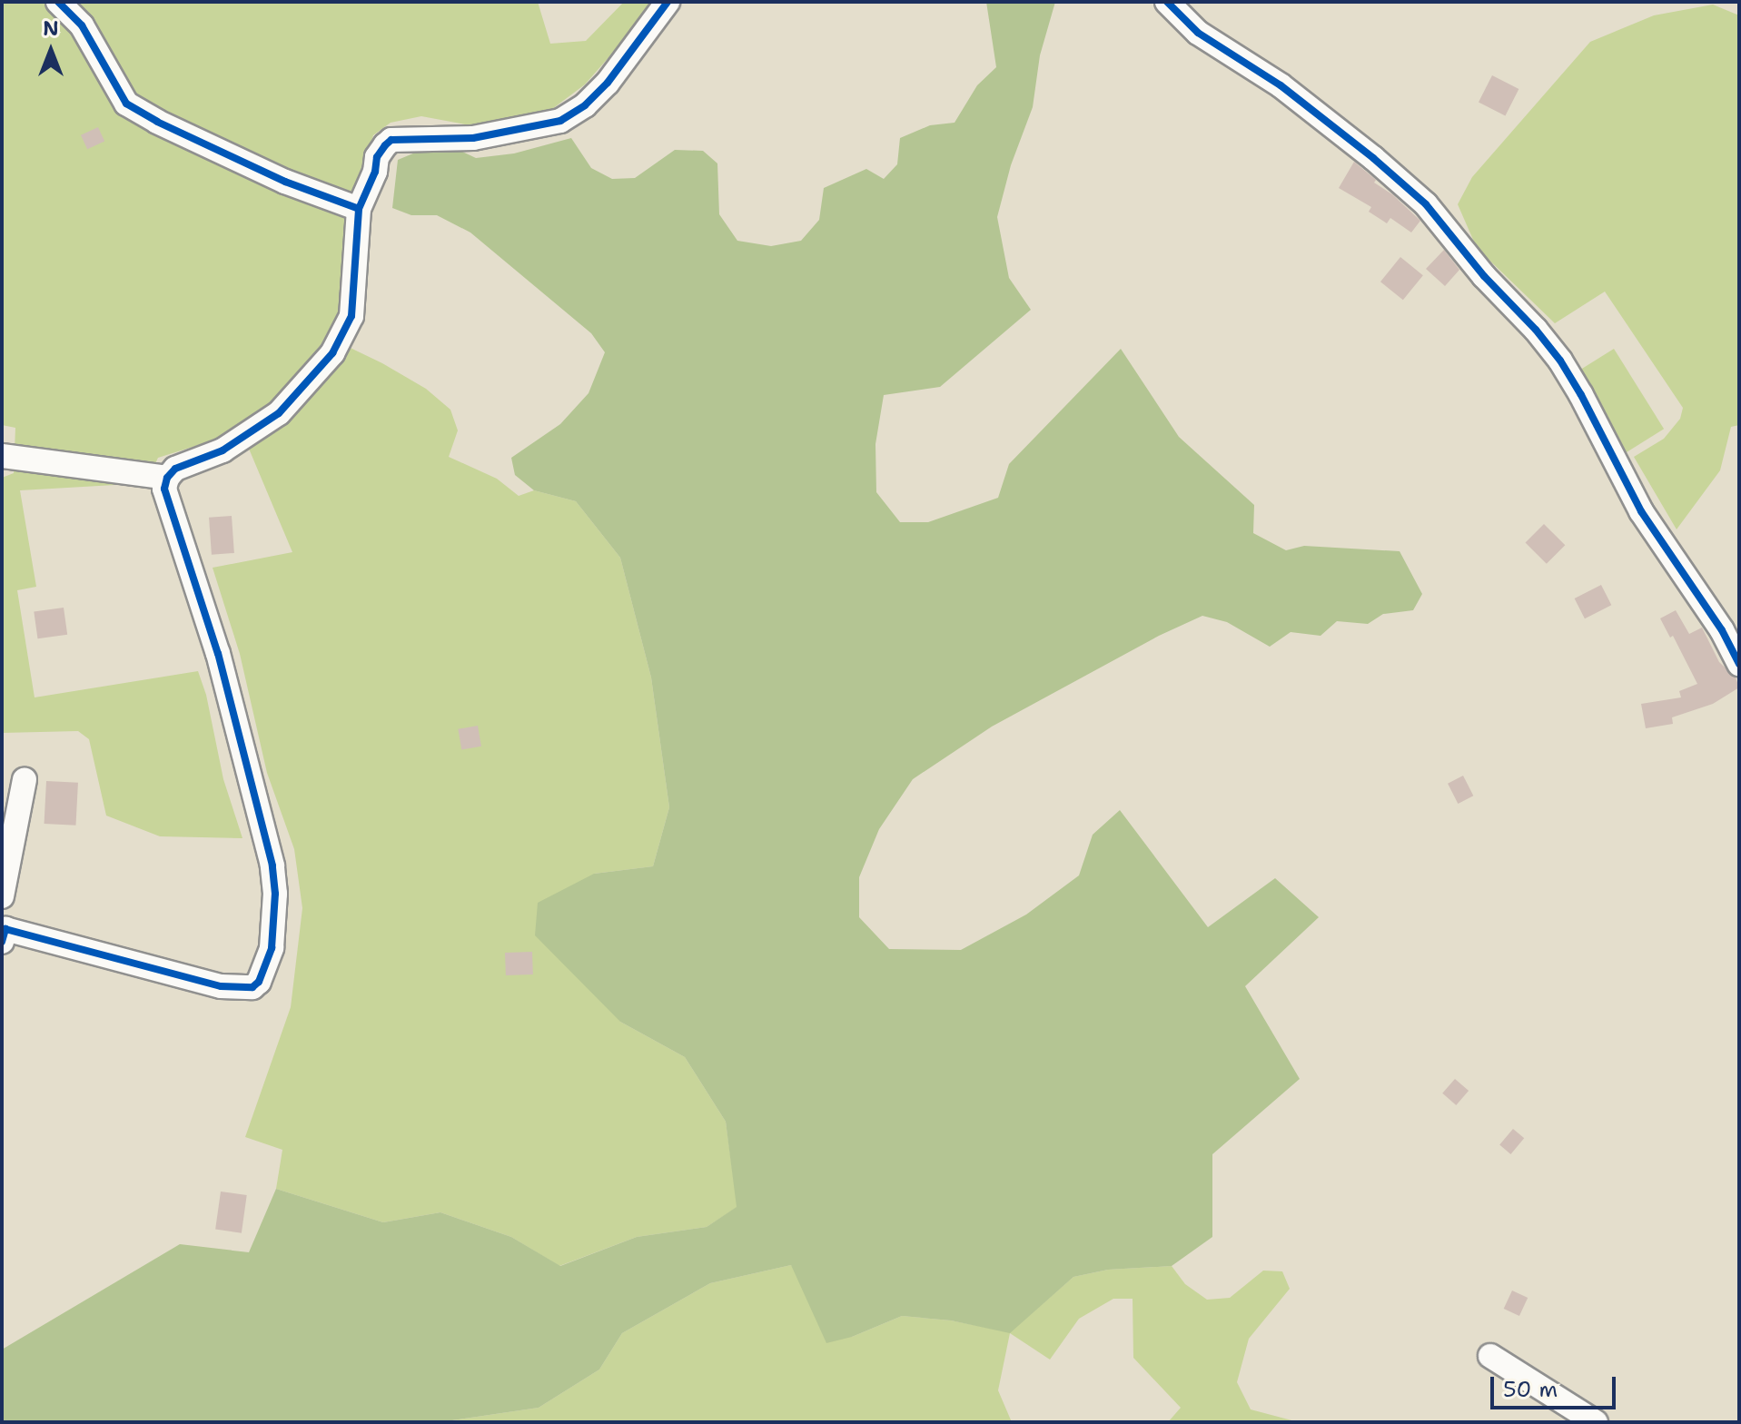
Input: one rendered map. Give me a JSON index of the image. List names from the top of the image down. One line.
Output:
{"scale_bar":"50 m","north":"top"}
